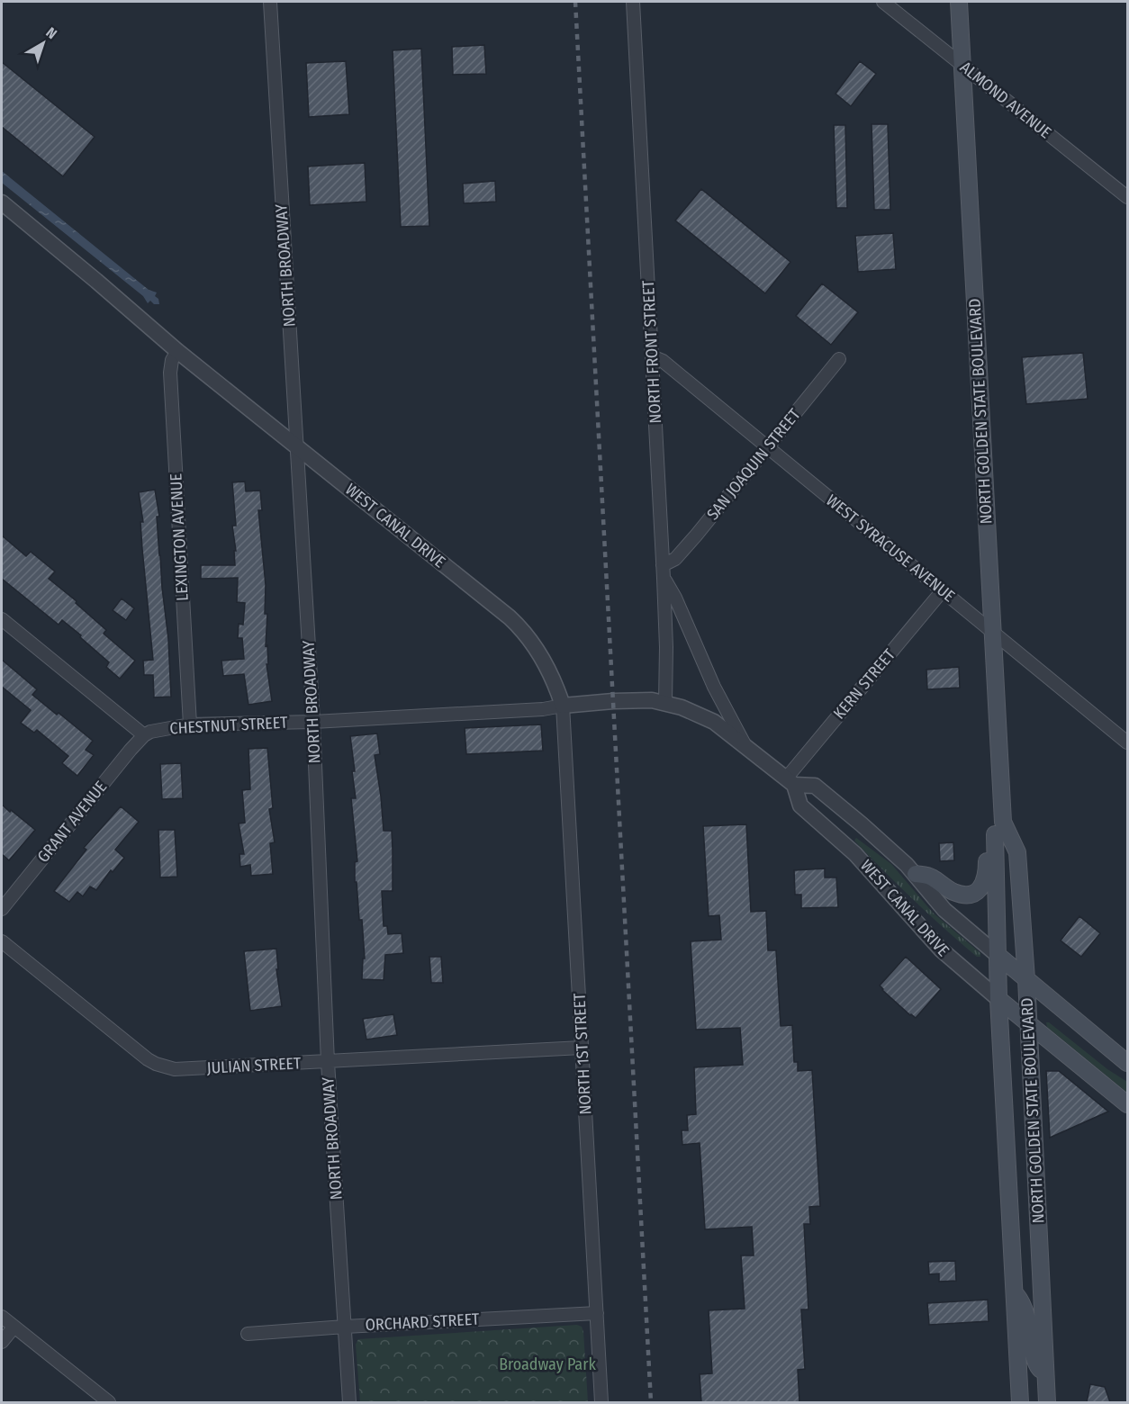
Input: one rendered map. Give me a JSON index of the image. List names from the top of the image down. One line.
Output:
{"streets":{"main road":["NORTH GOLDEN STATE BOULEVARD","WEST CANAL DRIVE"],"street":["ALMOND AVENUE","NORTH BROADWAY","NORTH FRONT STREET","SAN JOAQUIN STREET","LEXINGTON AVENUE","WEST SYRACUSE AVENUE","KERN STREET","CHESTNUT STREET","GRANT AVENUE","NORTH 1ST STREET","JULIAN STREET","ORCHARD STREET"]},"crossings":[["ALMOND AVENUE","NORTH GOLDEN STATE BOULEVARD"],["NORTH BROADWAY","WEST CANAL DRIVE"],["NORTH BROADWAY","CHESTNUT STREET"],["NORTH BROADWAY","JULIAN STREET"],["NORTH BROADWAY","ORCHARD STREET"],["NORTH FRONT STREET","SAN JOAQUIN STREET"],["NORTH FRONT STREET","WEST CANAL DRIVE"],["NORTH FRONT STREET","WEST SYRACUSE AVENUE"],["NORTH GOLDEN STATE BOULEVARD","WEST CANAL DRIVE"],["NORTH GOLDEN STATE BOULEVARD","WEST SYRACUSE AVENUE"],["SAN JOAQUIN STREET","WEST SYRACUSE AVENUE"],["WEST CANAL DRIVE","LEXINGTON AVENUE"],["WEST CANAL DRIVE","KERN STREET"],["WEST CANAL DRIVE","CHESTNUT STREET"],["WEST CANAL DRIVE","NORTH 1ST STREET"],["LEXINGTON AVENUE","CHESTNUT STREET"],["WEST SYRACUSE AVENUE","KERN STREET"],["CHESTNUT STREET","GRANT AVENUE"],["CHESTNUT STREET","NORTH 1ST STREET"],["NORTH 1ST STREET","JULIAN STREET"],["NORTH 1ST STREET","ORCHARD STREET"]],"parks":["Broadway Park"],"north":"top right"}
